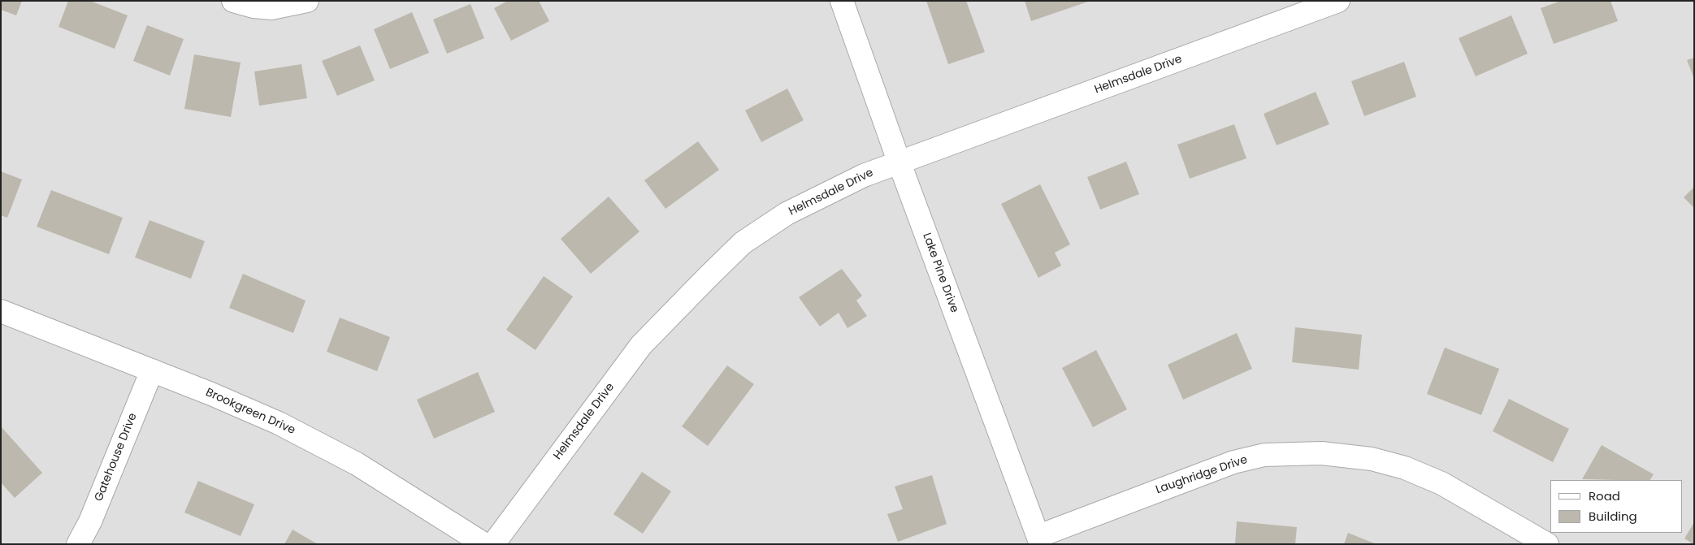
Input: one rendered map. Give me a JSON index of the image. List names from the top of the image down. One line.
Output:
{"streets":{"street":["Helmsdale Drive","Lake Pine Drive","Brookgreen Drive","Gatehouse Drive","Laughridge Drive"]},"crossings":[["Helmsdale Drive","Lake Pine Drive"],["Lake Pine Drive","Laughridge Drive"],["Brookgreen Drive","Gatehouse Drive"]],"legend":["Road","Building"]}
